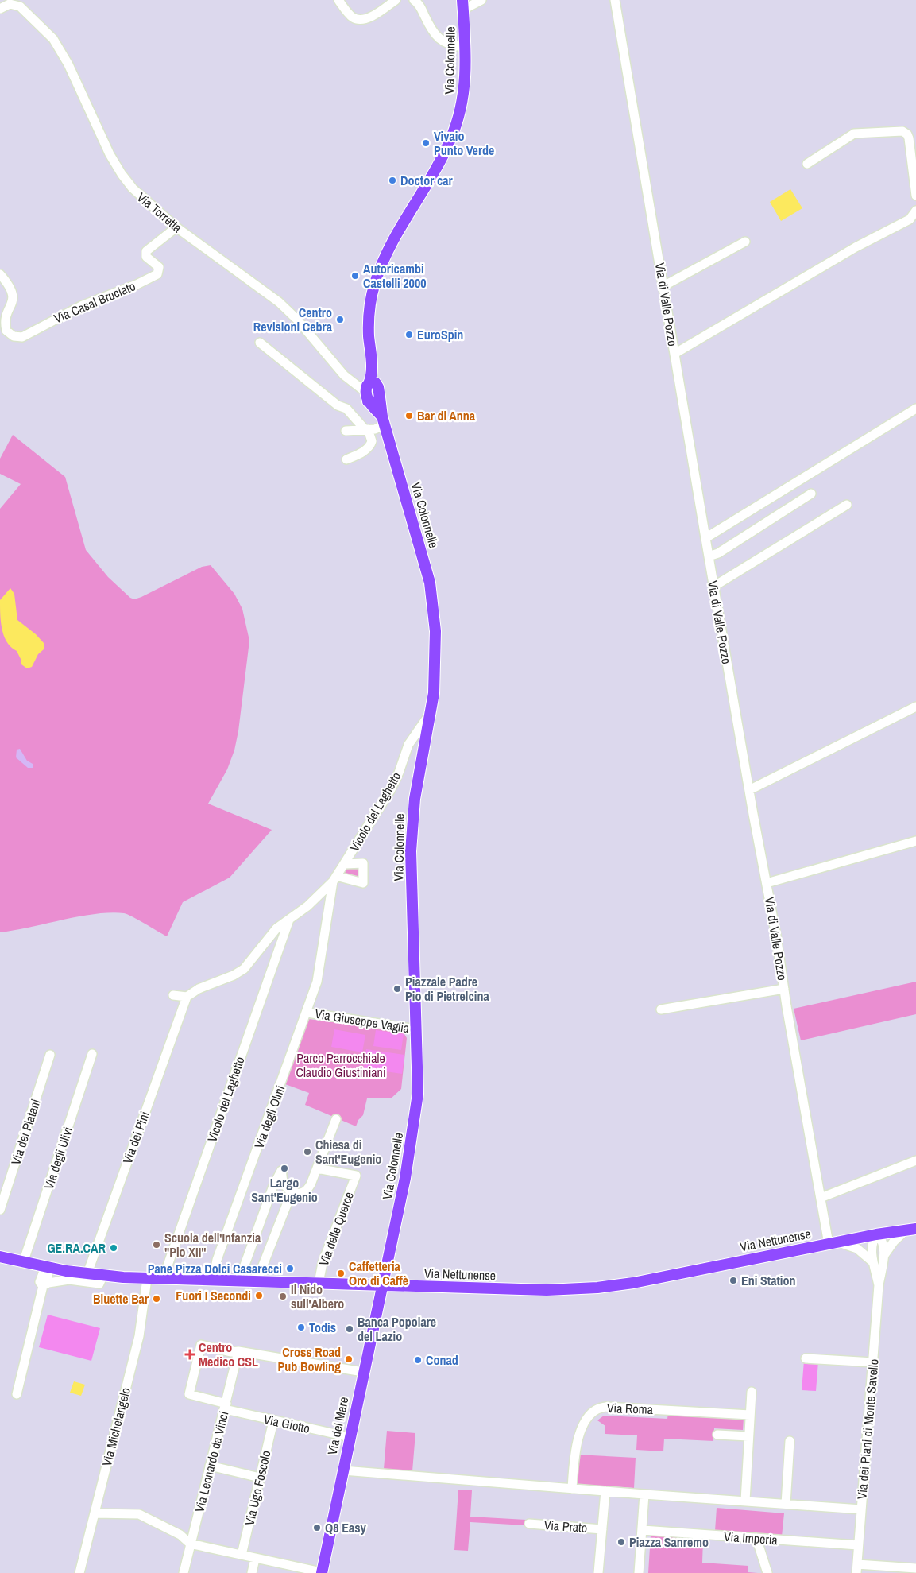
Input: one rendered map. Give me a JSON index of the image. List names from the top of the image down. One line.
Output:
{"streets":{"main road":["Via Colonnelle","Via Nettunense","Via del Mare"],"street":["Via Torretta","Via Casal Bruciato","Via di Valle Pozzo","Vicolo del Laghetto","Via Giuseppe Vaglia","Via degli Olmi","Via dei Platani","Via dei Pini","Via degli Ulivi","Via delle Querce","Via Roma","Via Giotto","Via Michelangelo","Via dei Piani di Monte Savello","Via Leonardo da Vinci","Via Ugo Foscolo","Via Prato","Via Imperia"]},"crossings":[["Via Colonnelle","Via Torretta"],["Via Colonnelle","Vicolo del Laghetto"],["Via Colonnelle","Via Giuseppe Vaglia"],["Via Colonnelle","Via Nettunense"],["Via Colonnelle","Via del Mare"],["Via Torretta","Via Casal Bruciato"],["Via di Valle Pozzo","Via Nettunense"],["Vicolo del Laghetto","Via degli Olmi"],["Vicolo del Laghetto","Via dei Pini"],["Vicolo del Laghetto","Via Nettunense"],["Via Giuseppe Vaglia","Via degli Olmi"],["Via degli Olmi","Via Nettunense"],["Via dei Pini","Via Nettunense"],["Via degli Ulivi","Via Nettunense"],["Via delle Querce","Via Nettunense"],["Via Nettunense","Via del Mare"],["Via Nettunense","Via Michelangelo"],["Via Giotto","Via del Mare"],["Via Giotto","Via Leonardo da Vinci"],["Via Giotto","Via Ugo Foscolo"],["Via dei Piani di Monte Savello","Via Imperia"]],"parks":["Parco Parrocchiale Claudio Giustiniani"],"places":{"other":["Vivaio Punto Verde","Doctor car","Autoricambi Castelli 2000","Centro Revisioni Cebra","EuroSpin","Bar di Anna","Piazzale Padre Pio di Pietrelcina","Chiesa di Sant'Eugenio","Largo Sant'Eugenio","Scuola dell'Infanzia \"Pio XII\"","GE.RA.CAR","Pane Pizza Dolci Casarecci","Caffetteria Oro di Caffè","Eni Station","Fuori I Secondi","Il Nido sull'Albero","Bluette Bar","Todis","Banca Popolare del Lazio","Cross Road Pub Bowling","Conad","Q8 Easy","Piazza Sanremo"],"health":["Centro Medico CSL"]}}
